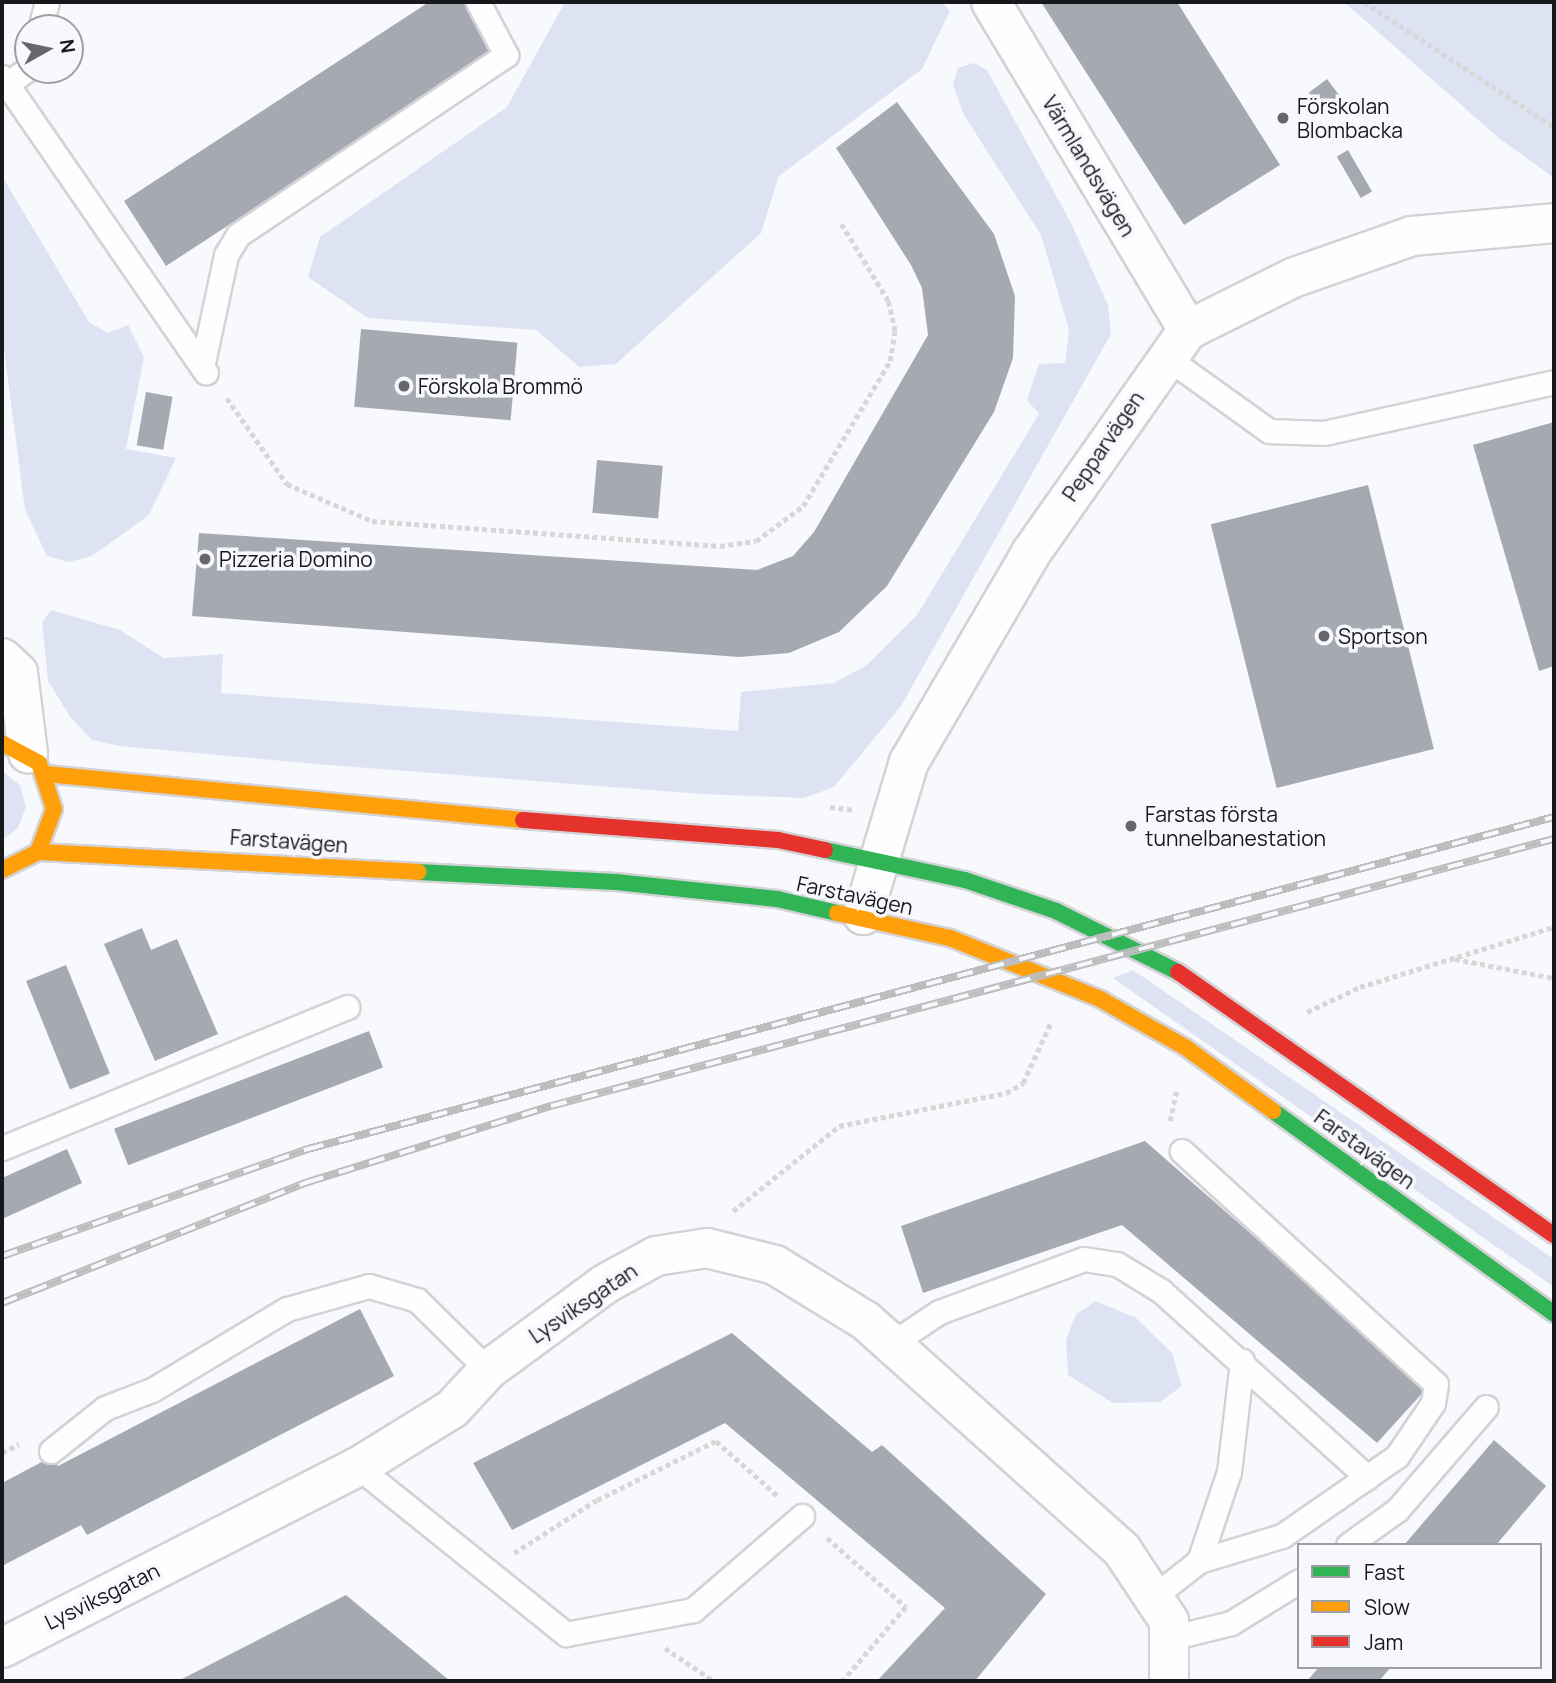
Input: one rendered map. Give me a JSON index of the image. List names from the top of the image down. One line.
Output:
{"streets":{"street":["Värmlandsvägen","Pepparvägen","Farstavägen","Lysviksgatan"]},"crossings":[["Värmlandsvägen","Pepparvägen"],["Pepparvägen","Farstavägen"]],"places":["Förskolan Blombacka","Förskola Brommö","Pizzeria Domino","Sportson","Farstas första tunnelbanestation"],"legend":["Fast","Slow","Jam"],"north":"right"}
